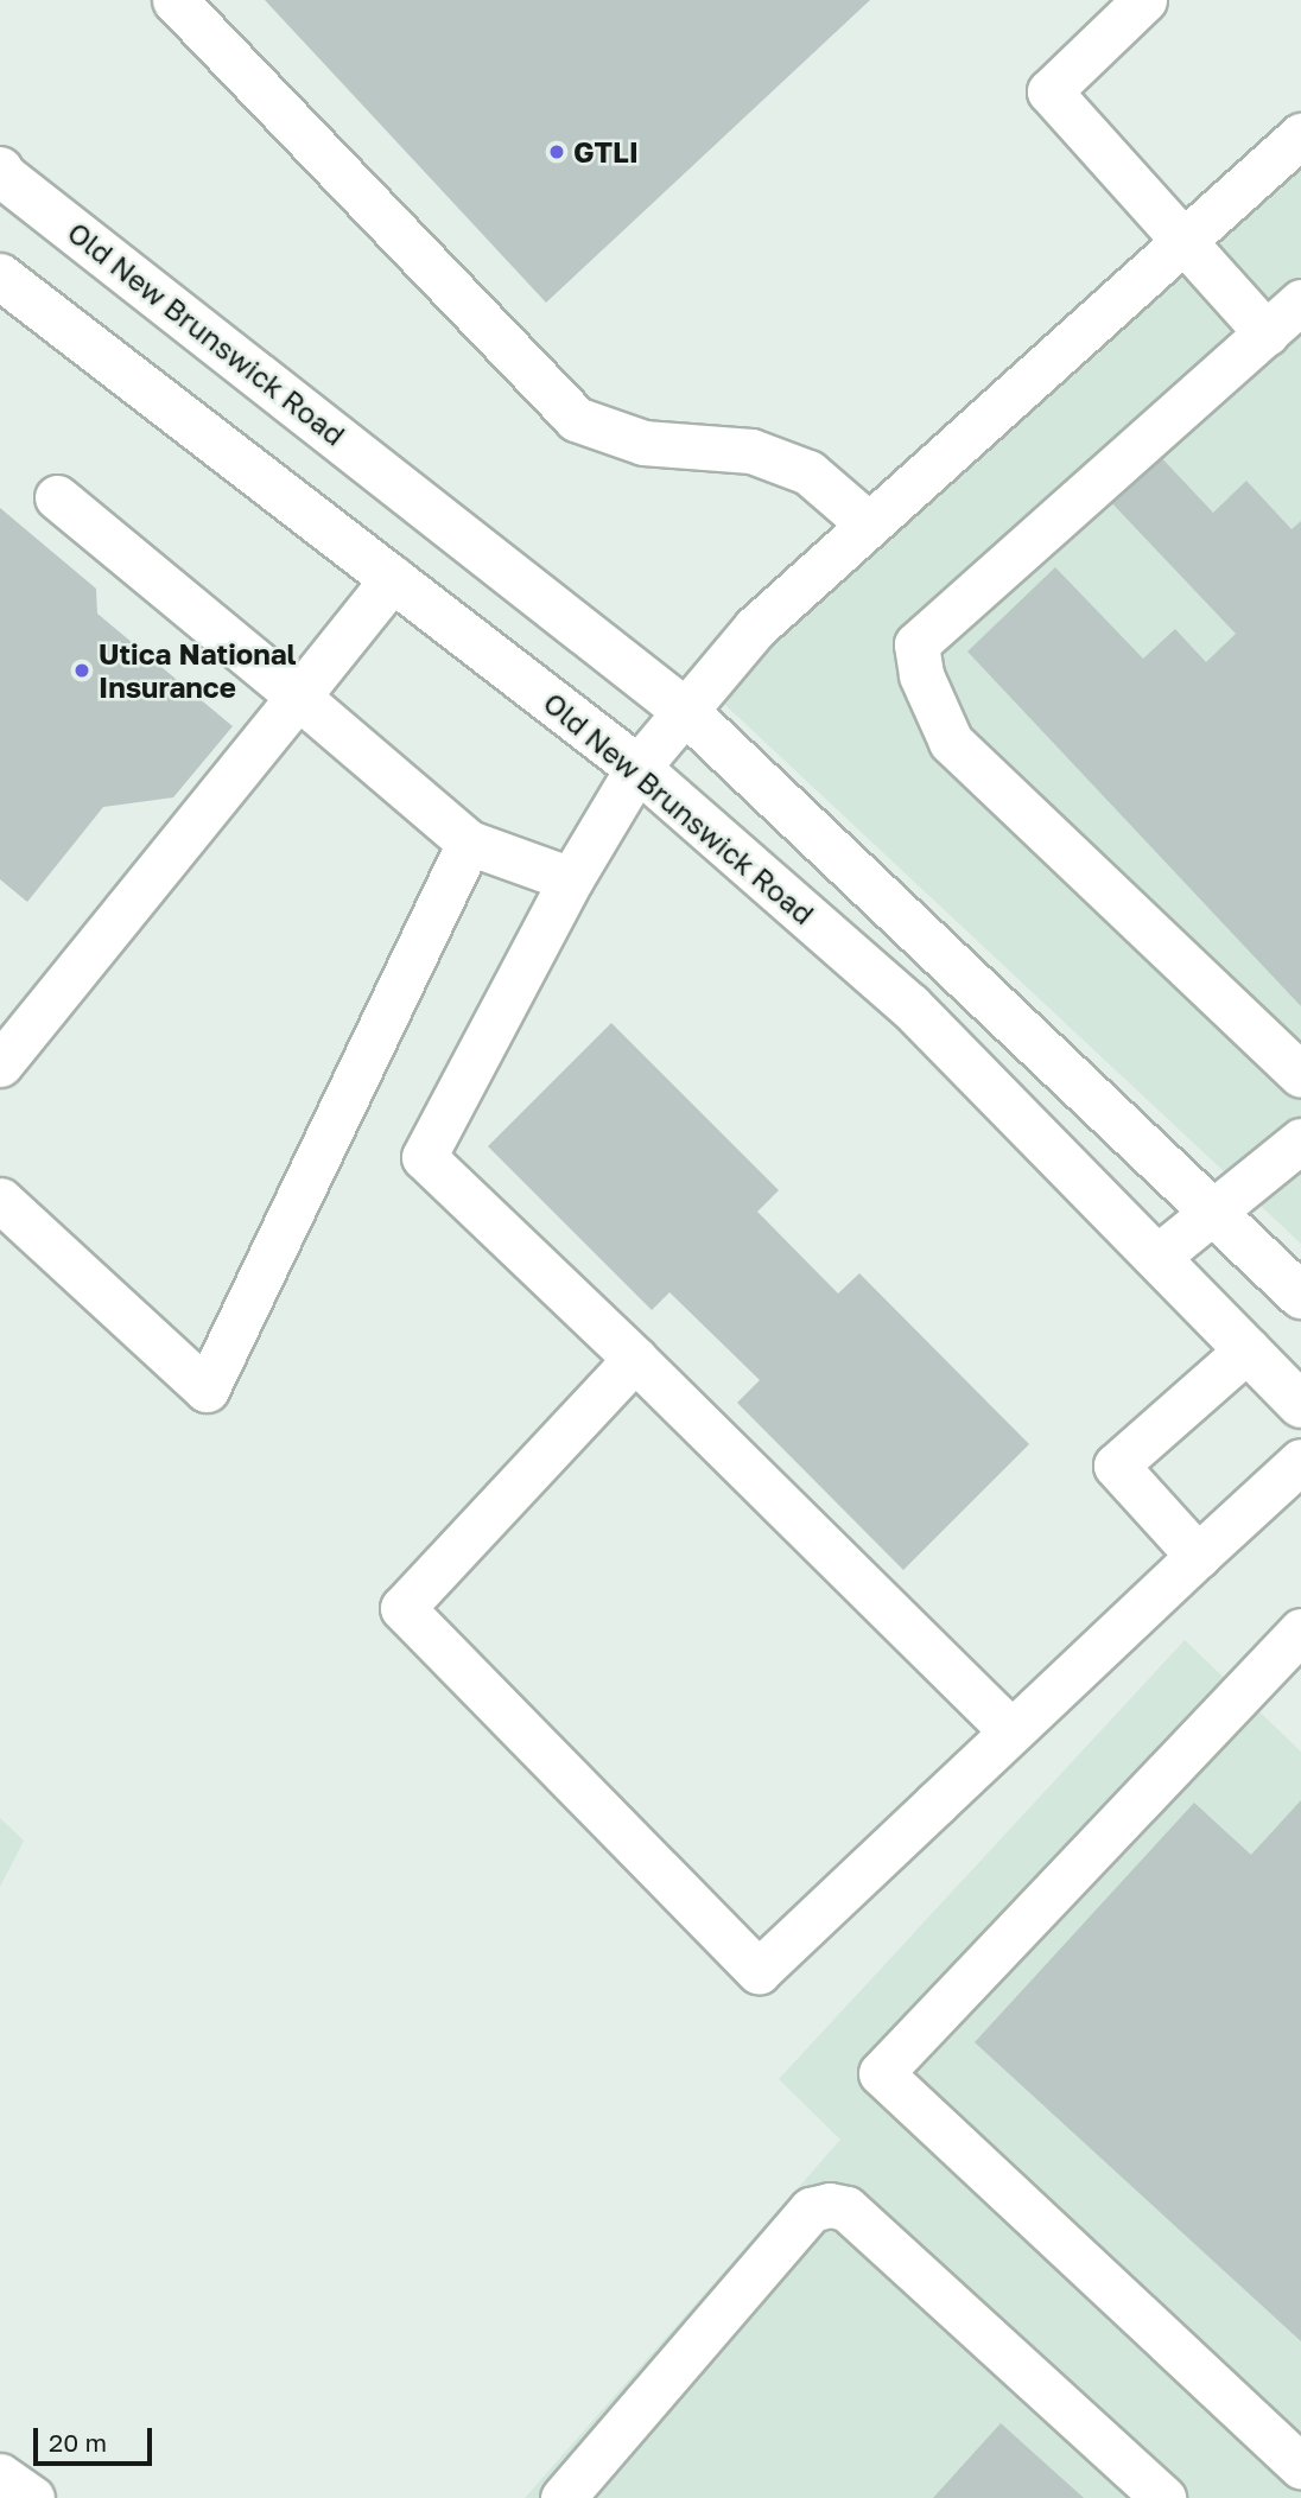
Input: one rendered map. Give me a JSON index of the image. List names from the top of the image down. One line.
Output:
{"streets":{"main road":["Old New Brunswick Road"]},"places":["GTLI","Utica National Insurance"],"scale_bar":"20 m"}
